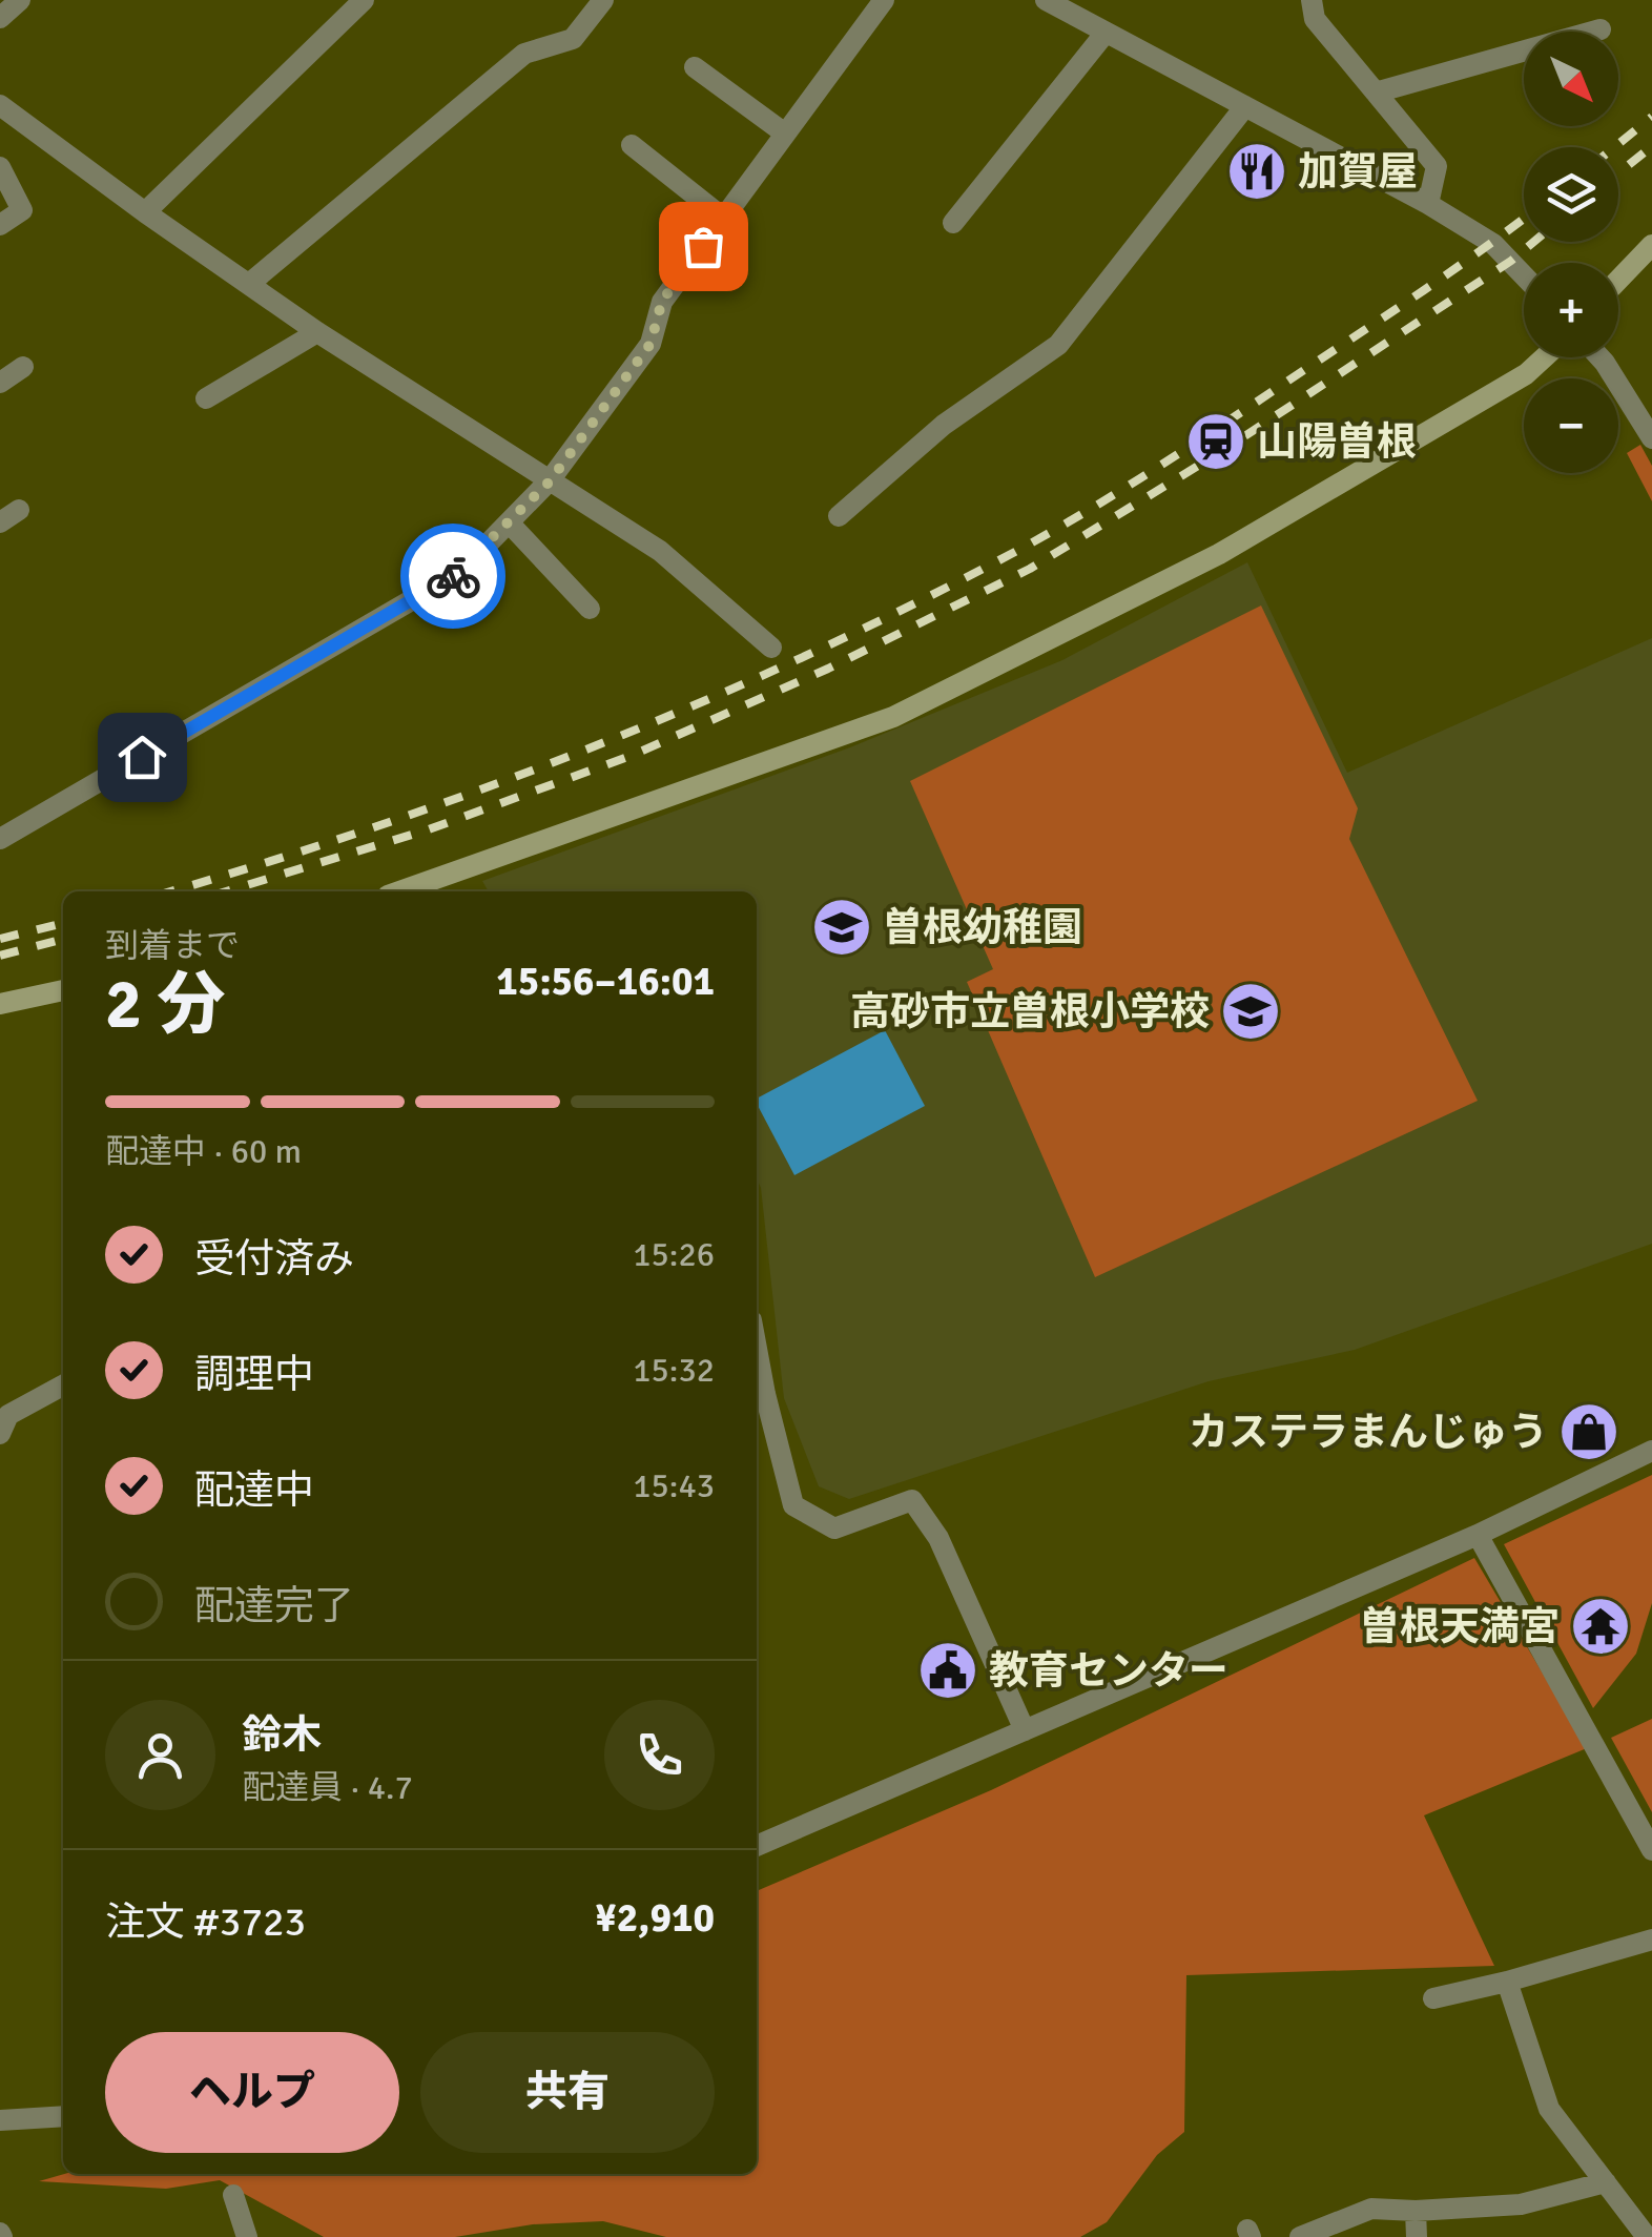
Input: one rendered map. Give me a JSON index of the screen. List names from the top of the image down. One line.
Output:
{"places":{"restaurant":["加賀屋"],"station":["山陽曽根"],"school or university":["曽根幼稚園","高砂市立曽根小学校"],"shop":["カステラまんじゅう"],"temple":["曽根天満宮"],"public building":["教育センター"]},"north":"bottom right","page":{"map_buttons":["+","−"],"heading":["2 分","到着まで","15:56–16:01"],"panel":["鈴木","配達員 · 4.7","注文 #3723","¥2,910"],"bar":"配達中 · 60 m","list":[["受付済み","15:26"],["調理中","15:32"],["配達中","15:43"],"配達完了"],"buttons":["ヘルプ","共有"]}}
